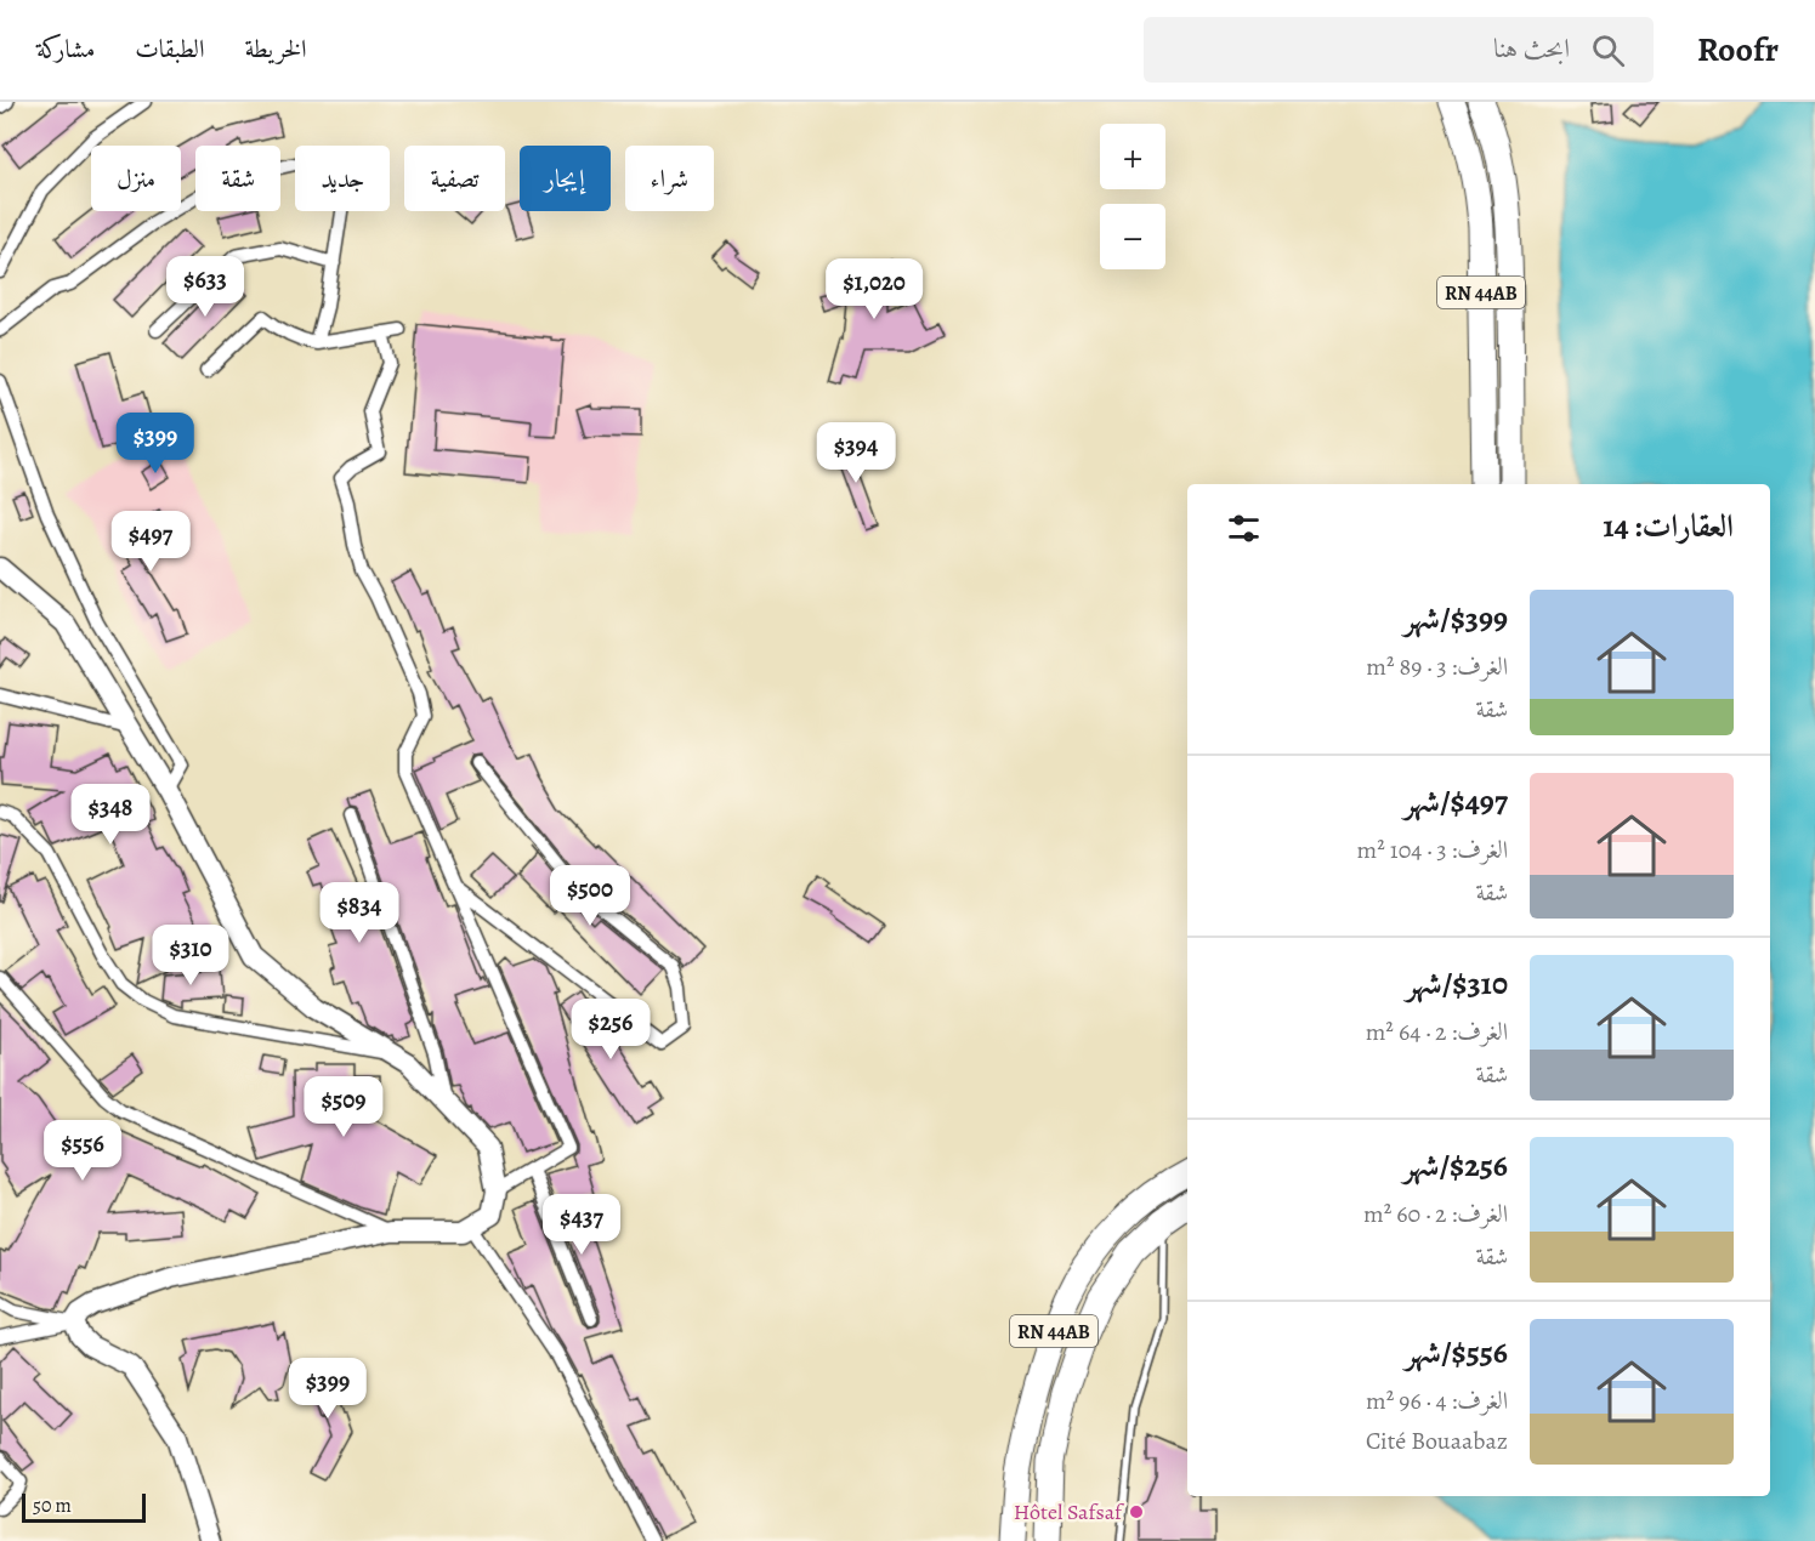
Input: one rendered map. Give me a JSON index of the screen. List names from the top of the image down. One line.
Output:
{"streets":{"highway":["RN 44AB"]},"places":["Hôtel Safsaf"],"scale_bar":"50 m","page":{"header":"Roofr","search":"ابحث هنا","nav":["الخريطة","الطبقات","مشاركة"],"map_buttons":["+","−"],"chip":["شراء","إيجار","تصفية","جديد","شقة","منزل"],"price":["$633","$1,020","$399","$394","$497","$348","$500","$834","$310","$256","$509","$556","$437","$399"],"heading":"العقارات: 14","list":[{"name":"$399/شهر","note":"الغرف: 3 · 89 m² · شقة"},{"name":"$497/شهر","note":"الغرف: 3 · 104 m² · شقة"},{"name":"$310/شهر","note":"الغرف: 2 · 64 m² · شقة"},{"name":"$256/شهر","note":"الغرف: 2 · 60 m² · شقة"},{"name":"$556/شهر","note":"الغرف: 4 · 96 m² · Cité Bouaabaz"}],"scale":"50 m"}}
